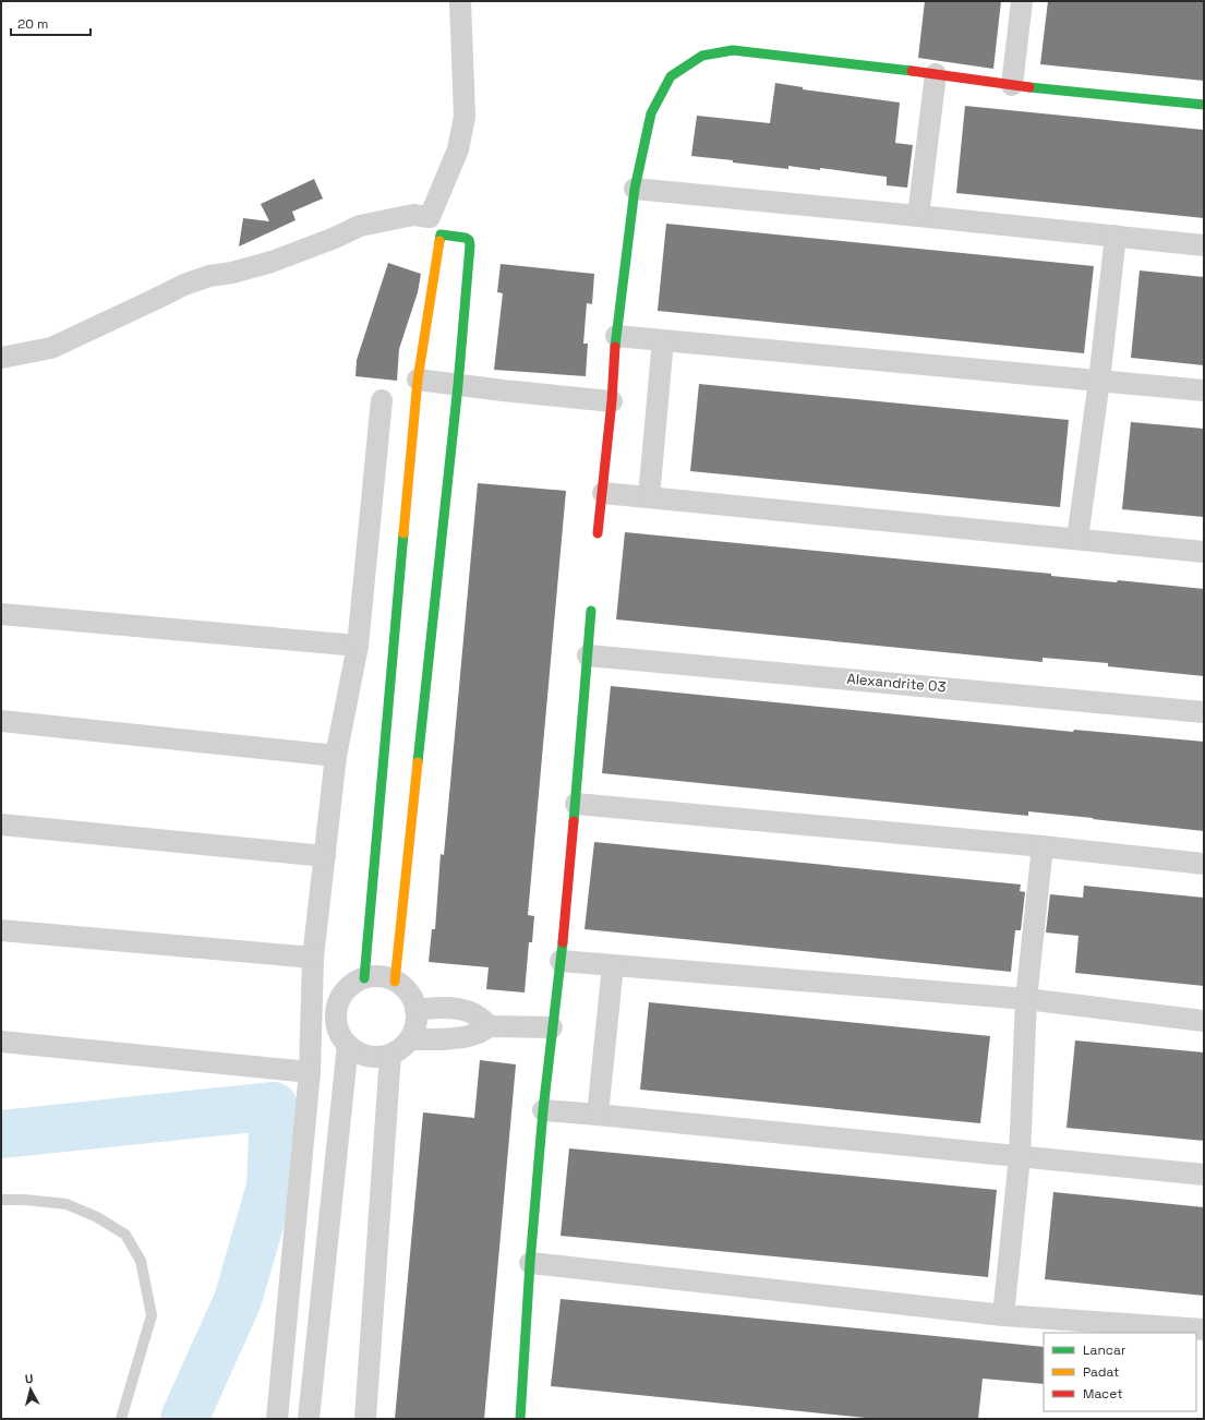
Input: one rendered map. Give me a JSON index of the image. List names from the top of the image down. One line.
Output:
{"streets":{"street":["Alexandrite 03"]},"legend":["Lancar","Padat","Macet"],"scale_bar":"20 m","north":"top"}
